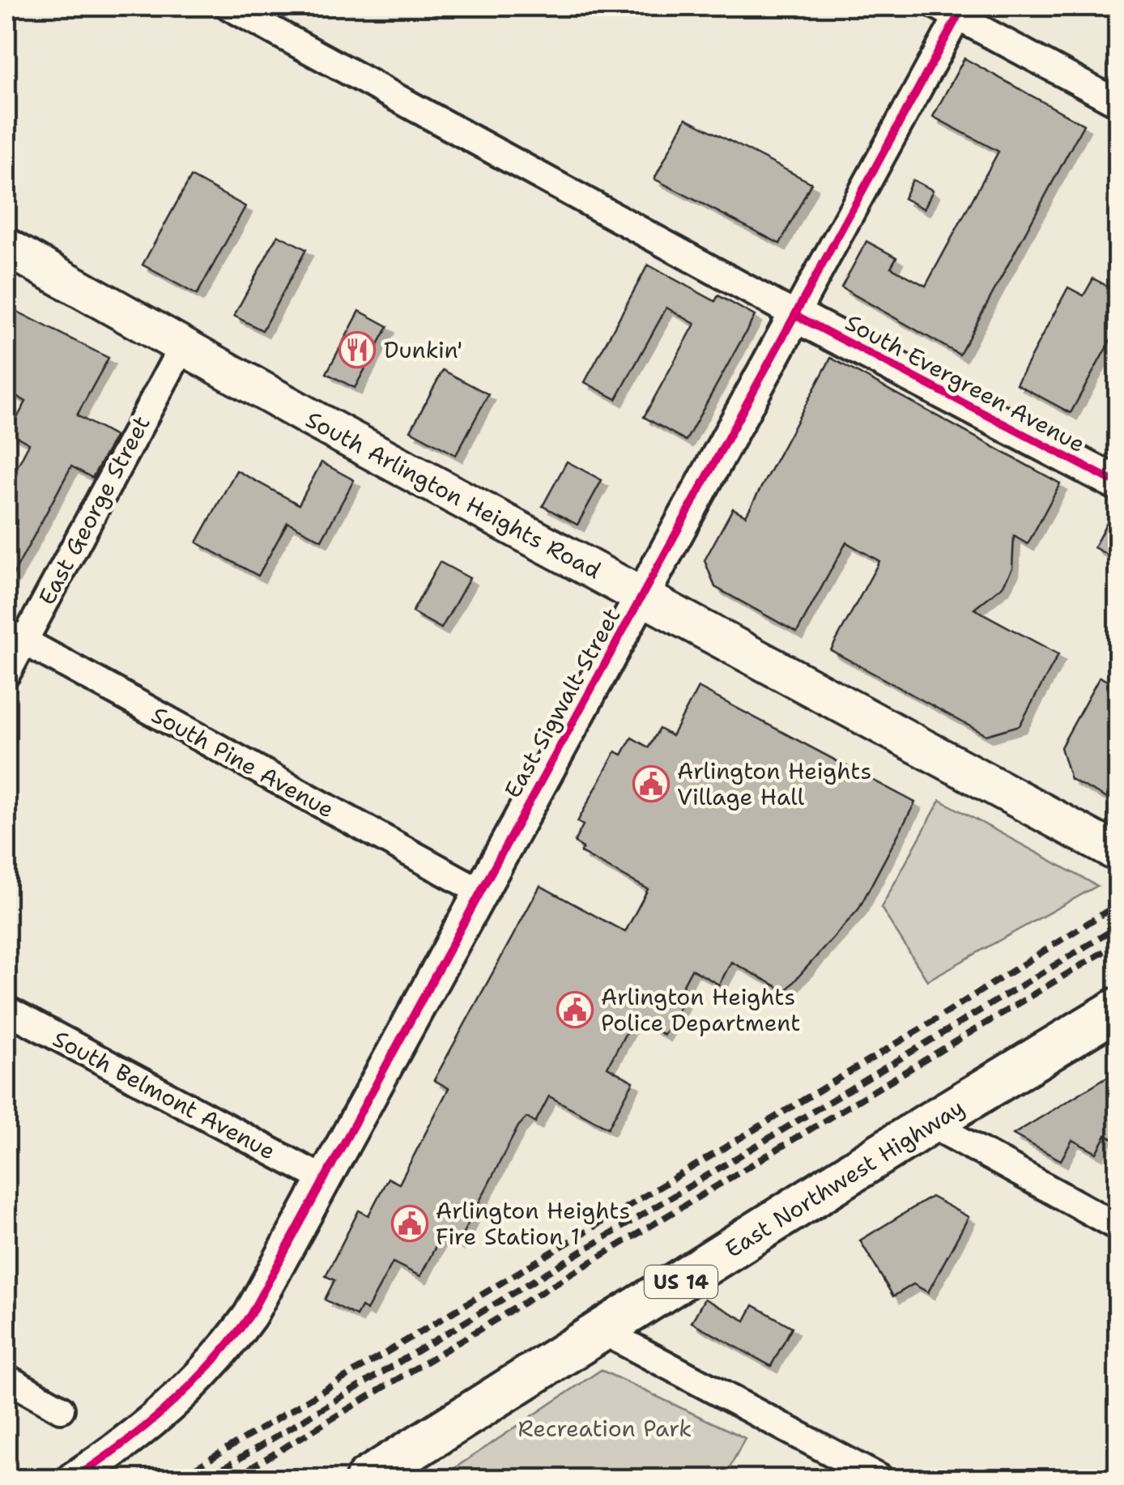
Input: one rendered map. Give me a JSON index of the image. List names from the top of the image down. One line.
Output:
{"streets":{"main road":["South Arlington Heights Road","East Northwest Highway","US 14"],"street":["South Evergreen Avenue","East George Street","East Sigwalt Street","South Pine Avenue","South Belmont Avenue"]},"crossings":[["South Evergreen Avenue","East Sigwalt Street"],["South Arlington Heights Road","East George Street"],["South Arlington Heights Road","East Sigwalt Street"],["East George Street","South Pine Avenue"],["East Sigwalt Street","South Pine Avenue"],["East Sigwalt Street","South Belmont Avenue"]],"parks":["Recreation Park"],"places":{"restaurant":["Dunkin'"],"public building":["Arlington Heights Village Hall","Arlington Heights Police Department","Arlington Heights Fire Station 1"]}}
